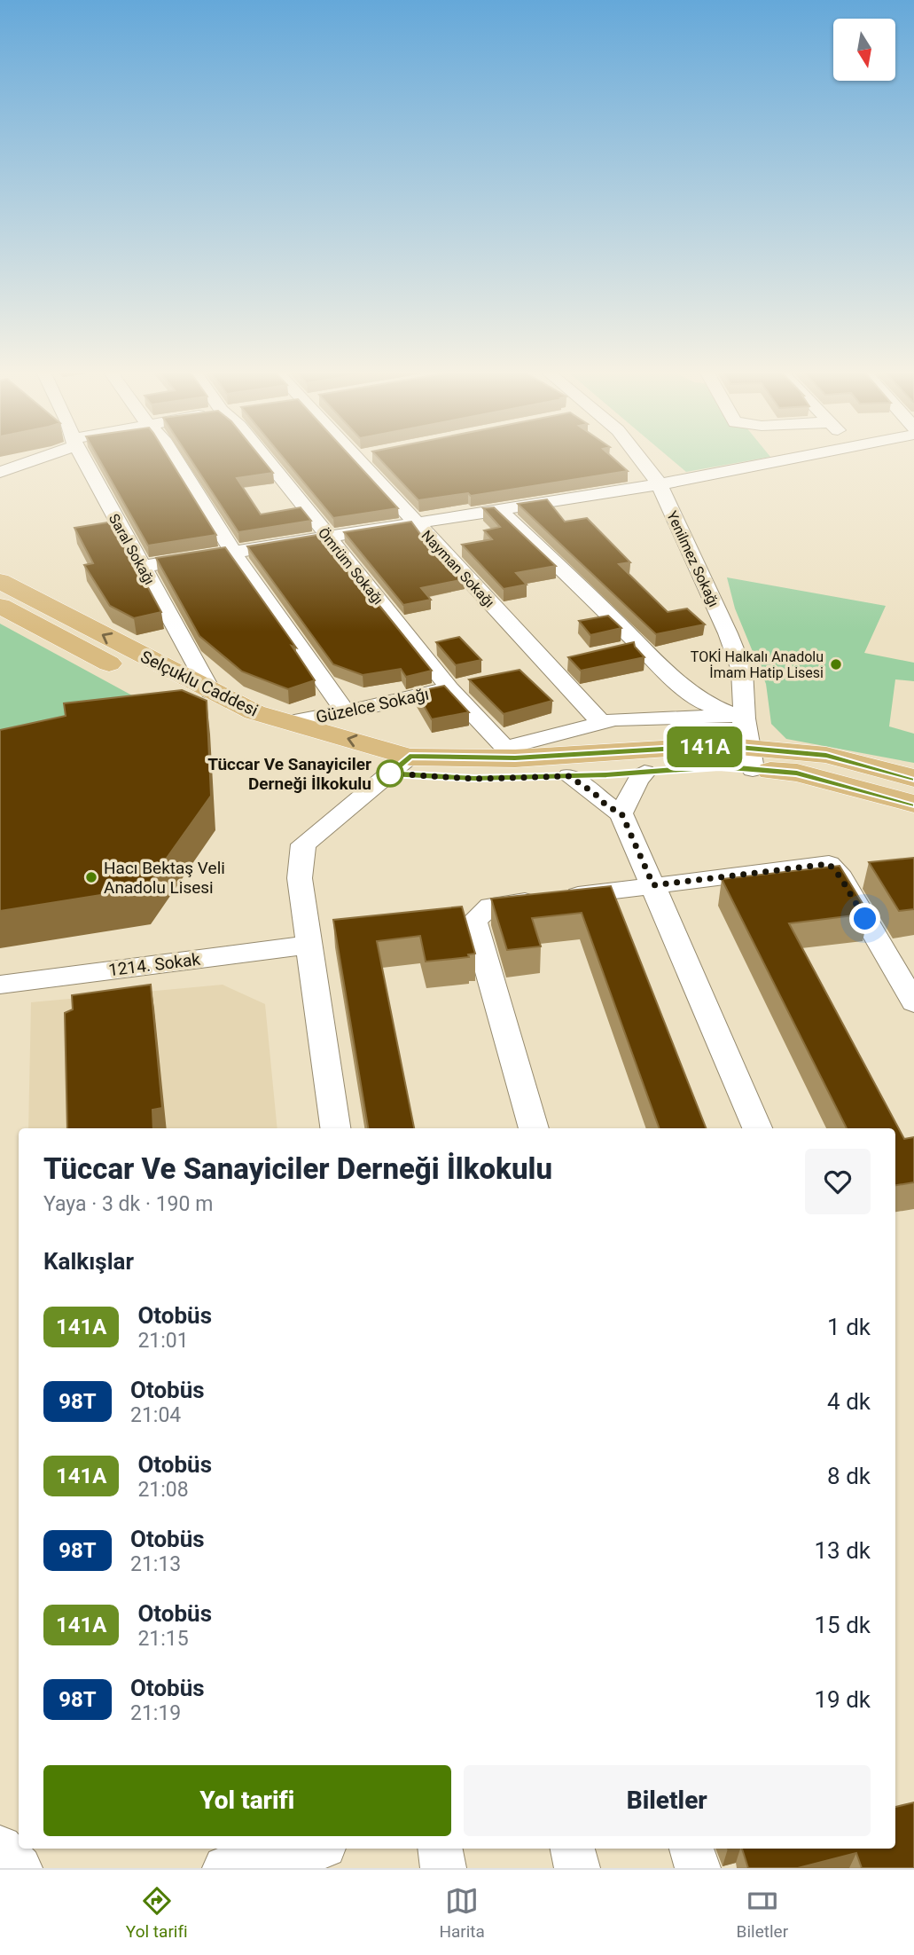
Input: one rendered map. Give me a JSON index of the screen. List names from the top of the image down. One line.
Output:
{"streets":{"main road":["Selçuklu Caddesi"],"street":["Saral Sokağı","Yenilmez Sokağı","Ömrüm Sokağı","Nayman Sokağı","Güzelce Sokağı","1214. Sokak"]},"crossings":[["Saral Sokağı","Selçuklu Caddesi"],["Yenilmez Sokağı","Selçuklu Caddesi"],["Ömrüm Sokağı","Selçuklu Caddesi"],["Ömrüm Sokağı","Güzelce Sokağı"],["Selçuklu Caddesi","Güzelce Sokağı"]],"places":["TOKİ Halkalı Anadolu İmam Hatip Lisesi","Tüccar Ve Sanayiciler Derneği İlkokulu","Hacı Bektaş Veli Anadolu Lisesi"],"lines":["bus line 141A"],"north":"bottom","page":{"on_map":"141A","heading":[["Tüccar Ve Sanayiciler Derneği İlkokulu","Yaya · 3 dk · 190 m"],"Kalkışlar"],"list":[{"mark":"141A","name":"Otobüs","note":"21:01","value":"1 dk"},{"mark":"98T","name":"Otobüs","note":"21:04","value":"4 dk"},{"mark":"141A","name":"Otobüs","note":"21:08","value":"8 dk"},{"mark":"98T","name":"Otobüs","note":"21:13","value":"13 dk"},{"mark":"141A","name":"Otobüs","note":"21:15","value":"15 dk"},{"mark":"98T","name":"Otobüs","note":"21:19","value":"19 dk"}],"buttons":["Yol tarifi","Biletler"],"tabs":["Yol tarifi","Harita","Biletler"]}}
